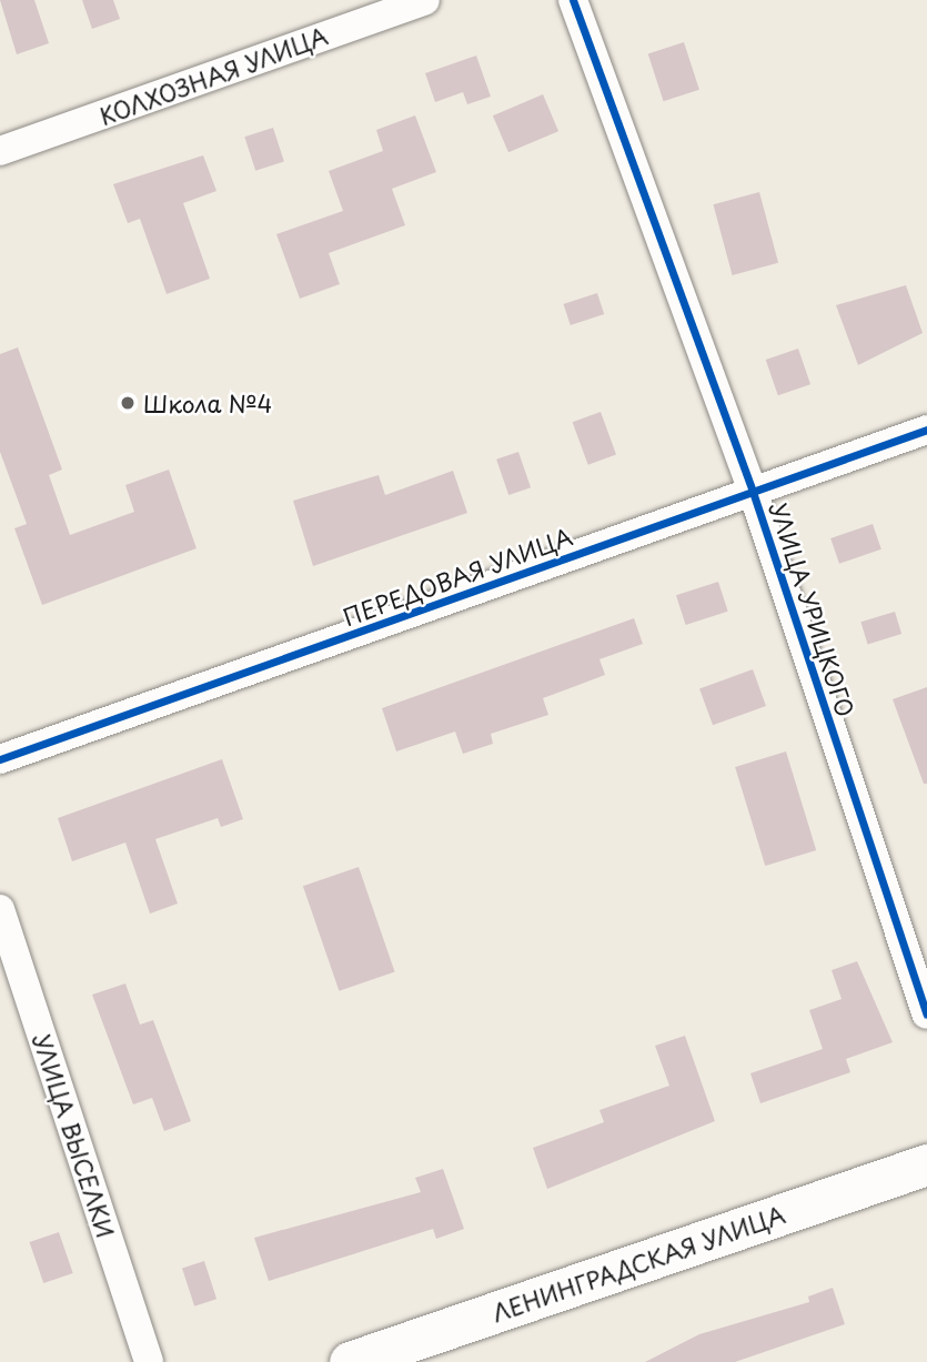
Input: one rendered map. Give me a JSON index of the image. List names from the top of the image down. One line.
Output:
{"streets":{"street":["КОЛХОЗНАЯ УЛИЦА","ПЕРЕДОВАЯ УЛИЦА","УЛИЦА УРИЦКОГО","УЛИЦА ВЫСЕЛКИ","ЛЕНИНГРАДСКАЯ УЛИЦА"]},"crossings":[["ПЕРЕДОВАЯ УЛИЦА","УЛИЦА УРИЦКОГО"]],"places":["Школа №4"]}
